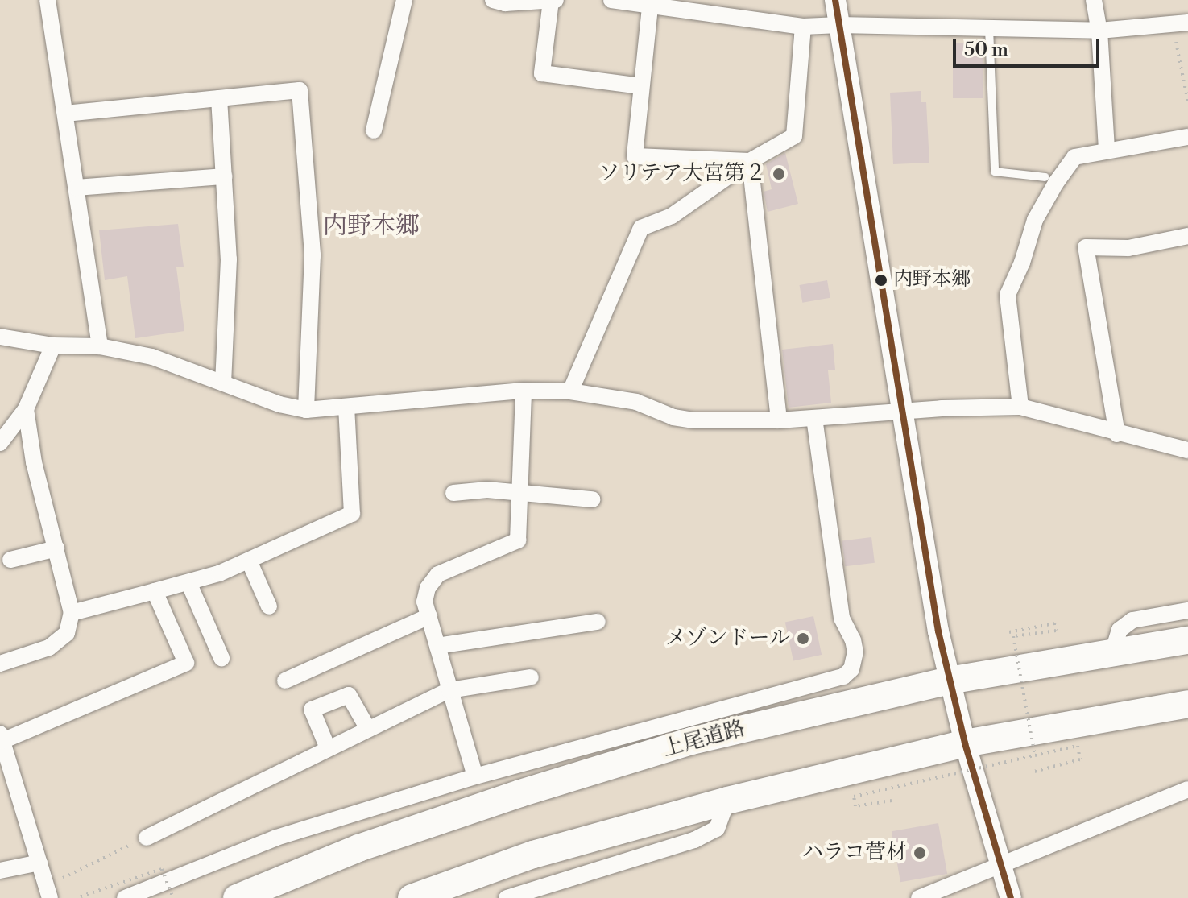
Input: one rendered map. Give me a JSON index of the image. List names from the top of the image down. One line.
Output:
{"streets":{"highway":["上尾道路"]},"districts":["内野本郷"],"places":["ソリテア大宮第２","内野本郷","メゾンドール","ハラコ菅材"],"scale_bar":"50 m"}
